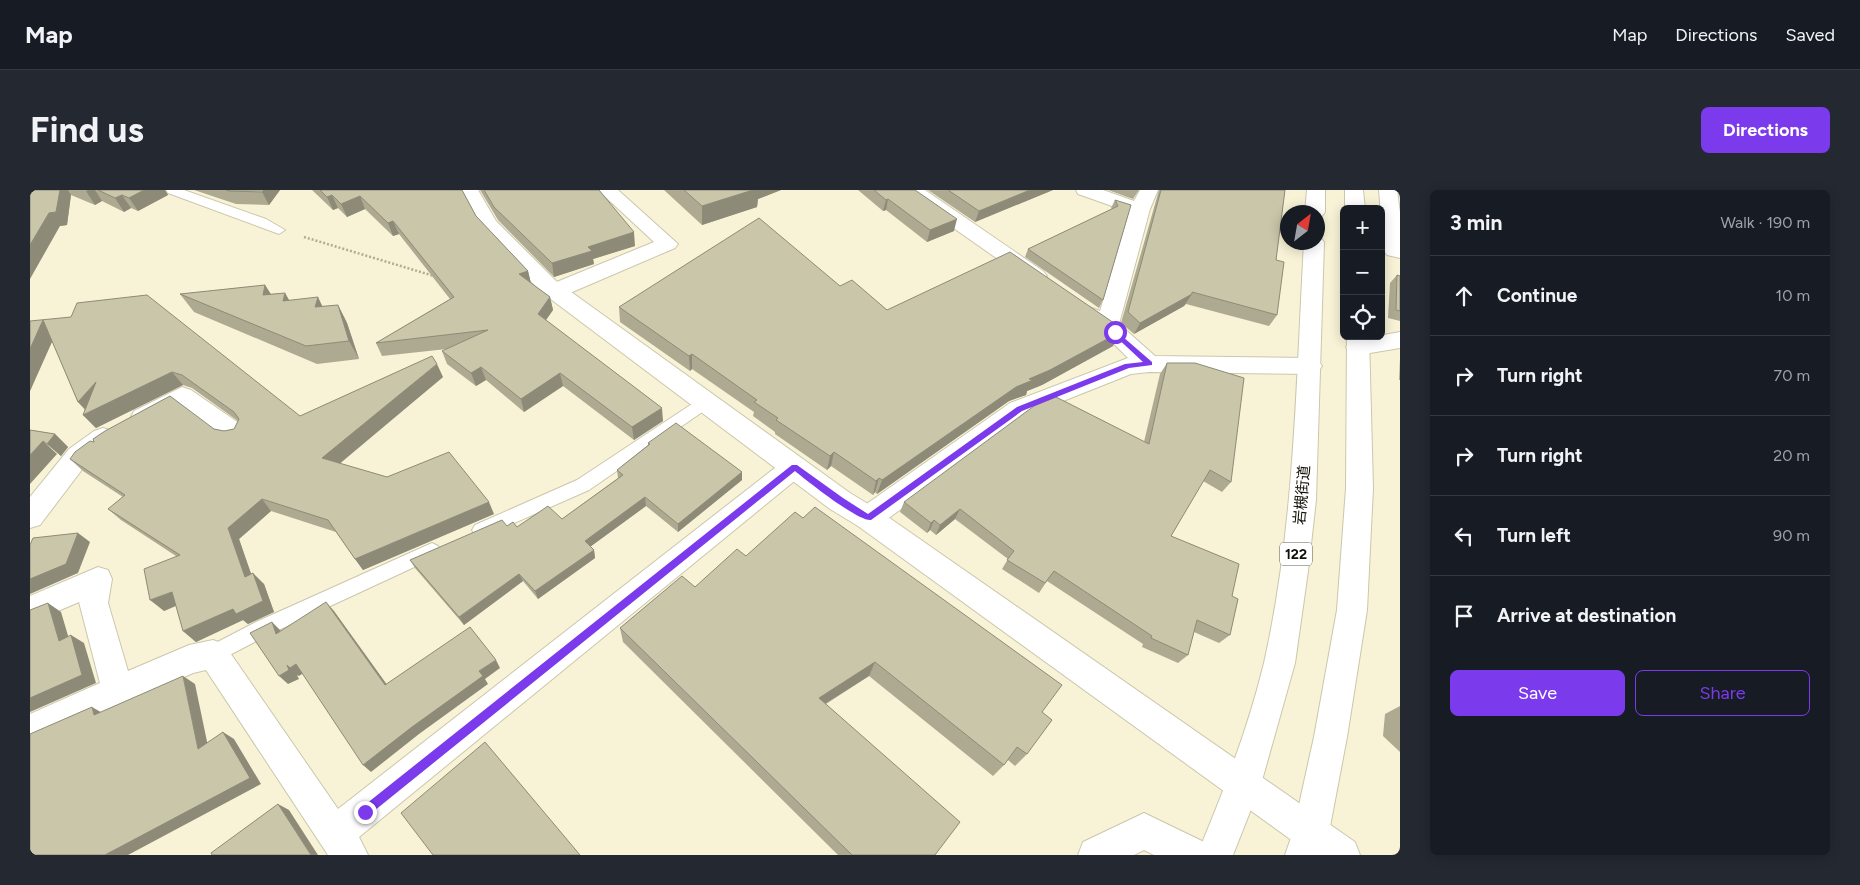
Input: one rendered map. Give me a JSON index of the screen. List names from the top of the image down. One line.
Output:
{"streets":{"main road":["岩槻街道","122"]},"north":"top right","page":{"header":"Map","nav":["Map","Directions","Saved"],"buttons":["Directions",["Save","Share"]],"title":"Find us","heading":["3 min","Walk · 190 m"],"map_buttons":["+","−"],"list":[["Continue","10 m"],["Turn right","70 m"],["Turn right","20 m"],["Turn left","90 m"],"Arrive at destination"]}}
